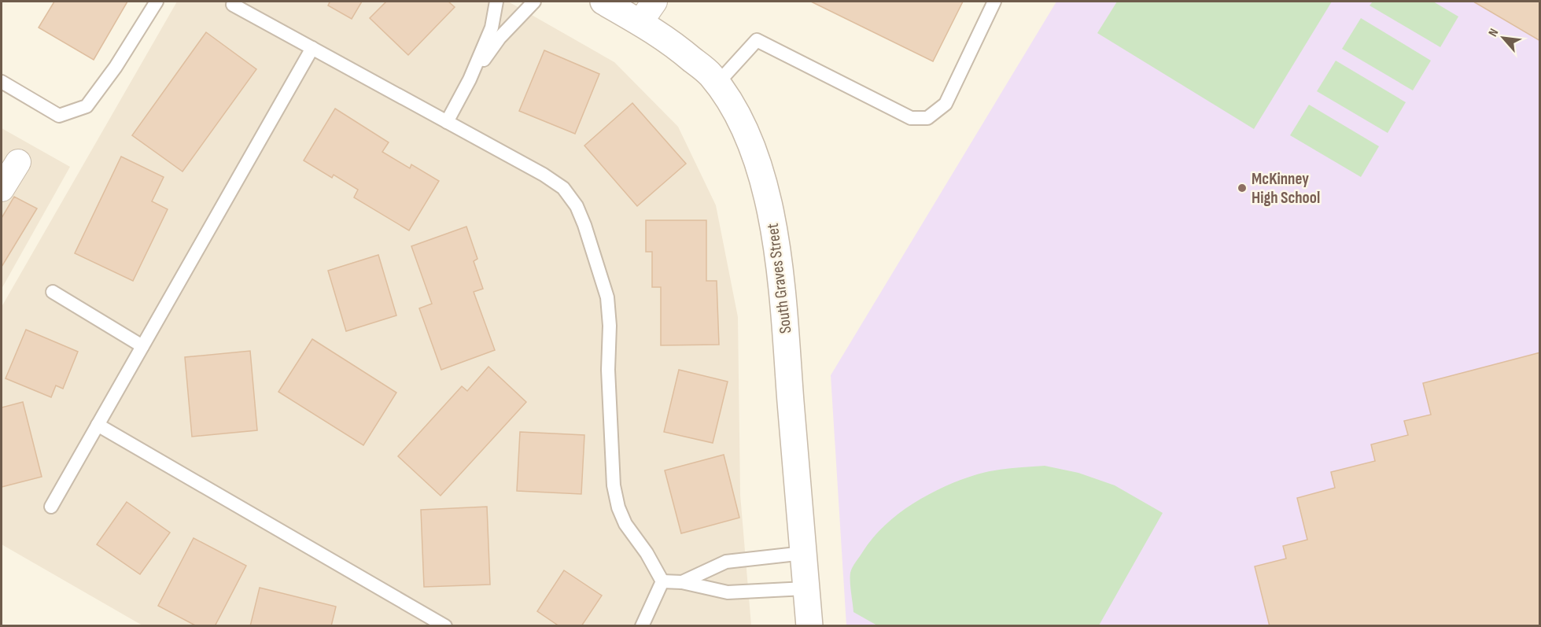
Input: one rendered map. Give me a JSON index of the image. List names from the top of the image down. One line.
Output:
{"streets":{"street":["South Graves Street"]},"places":["McKinney High School"],"north":"top left"}
